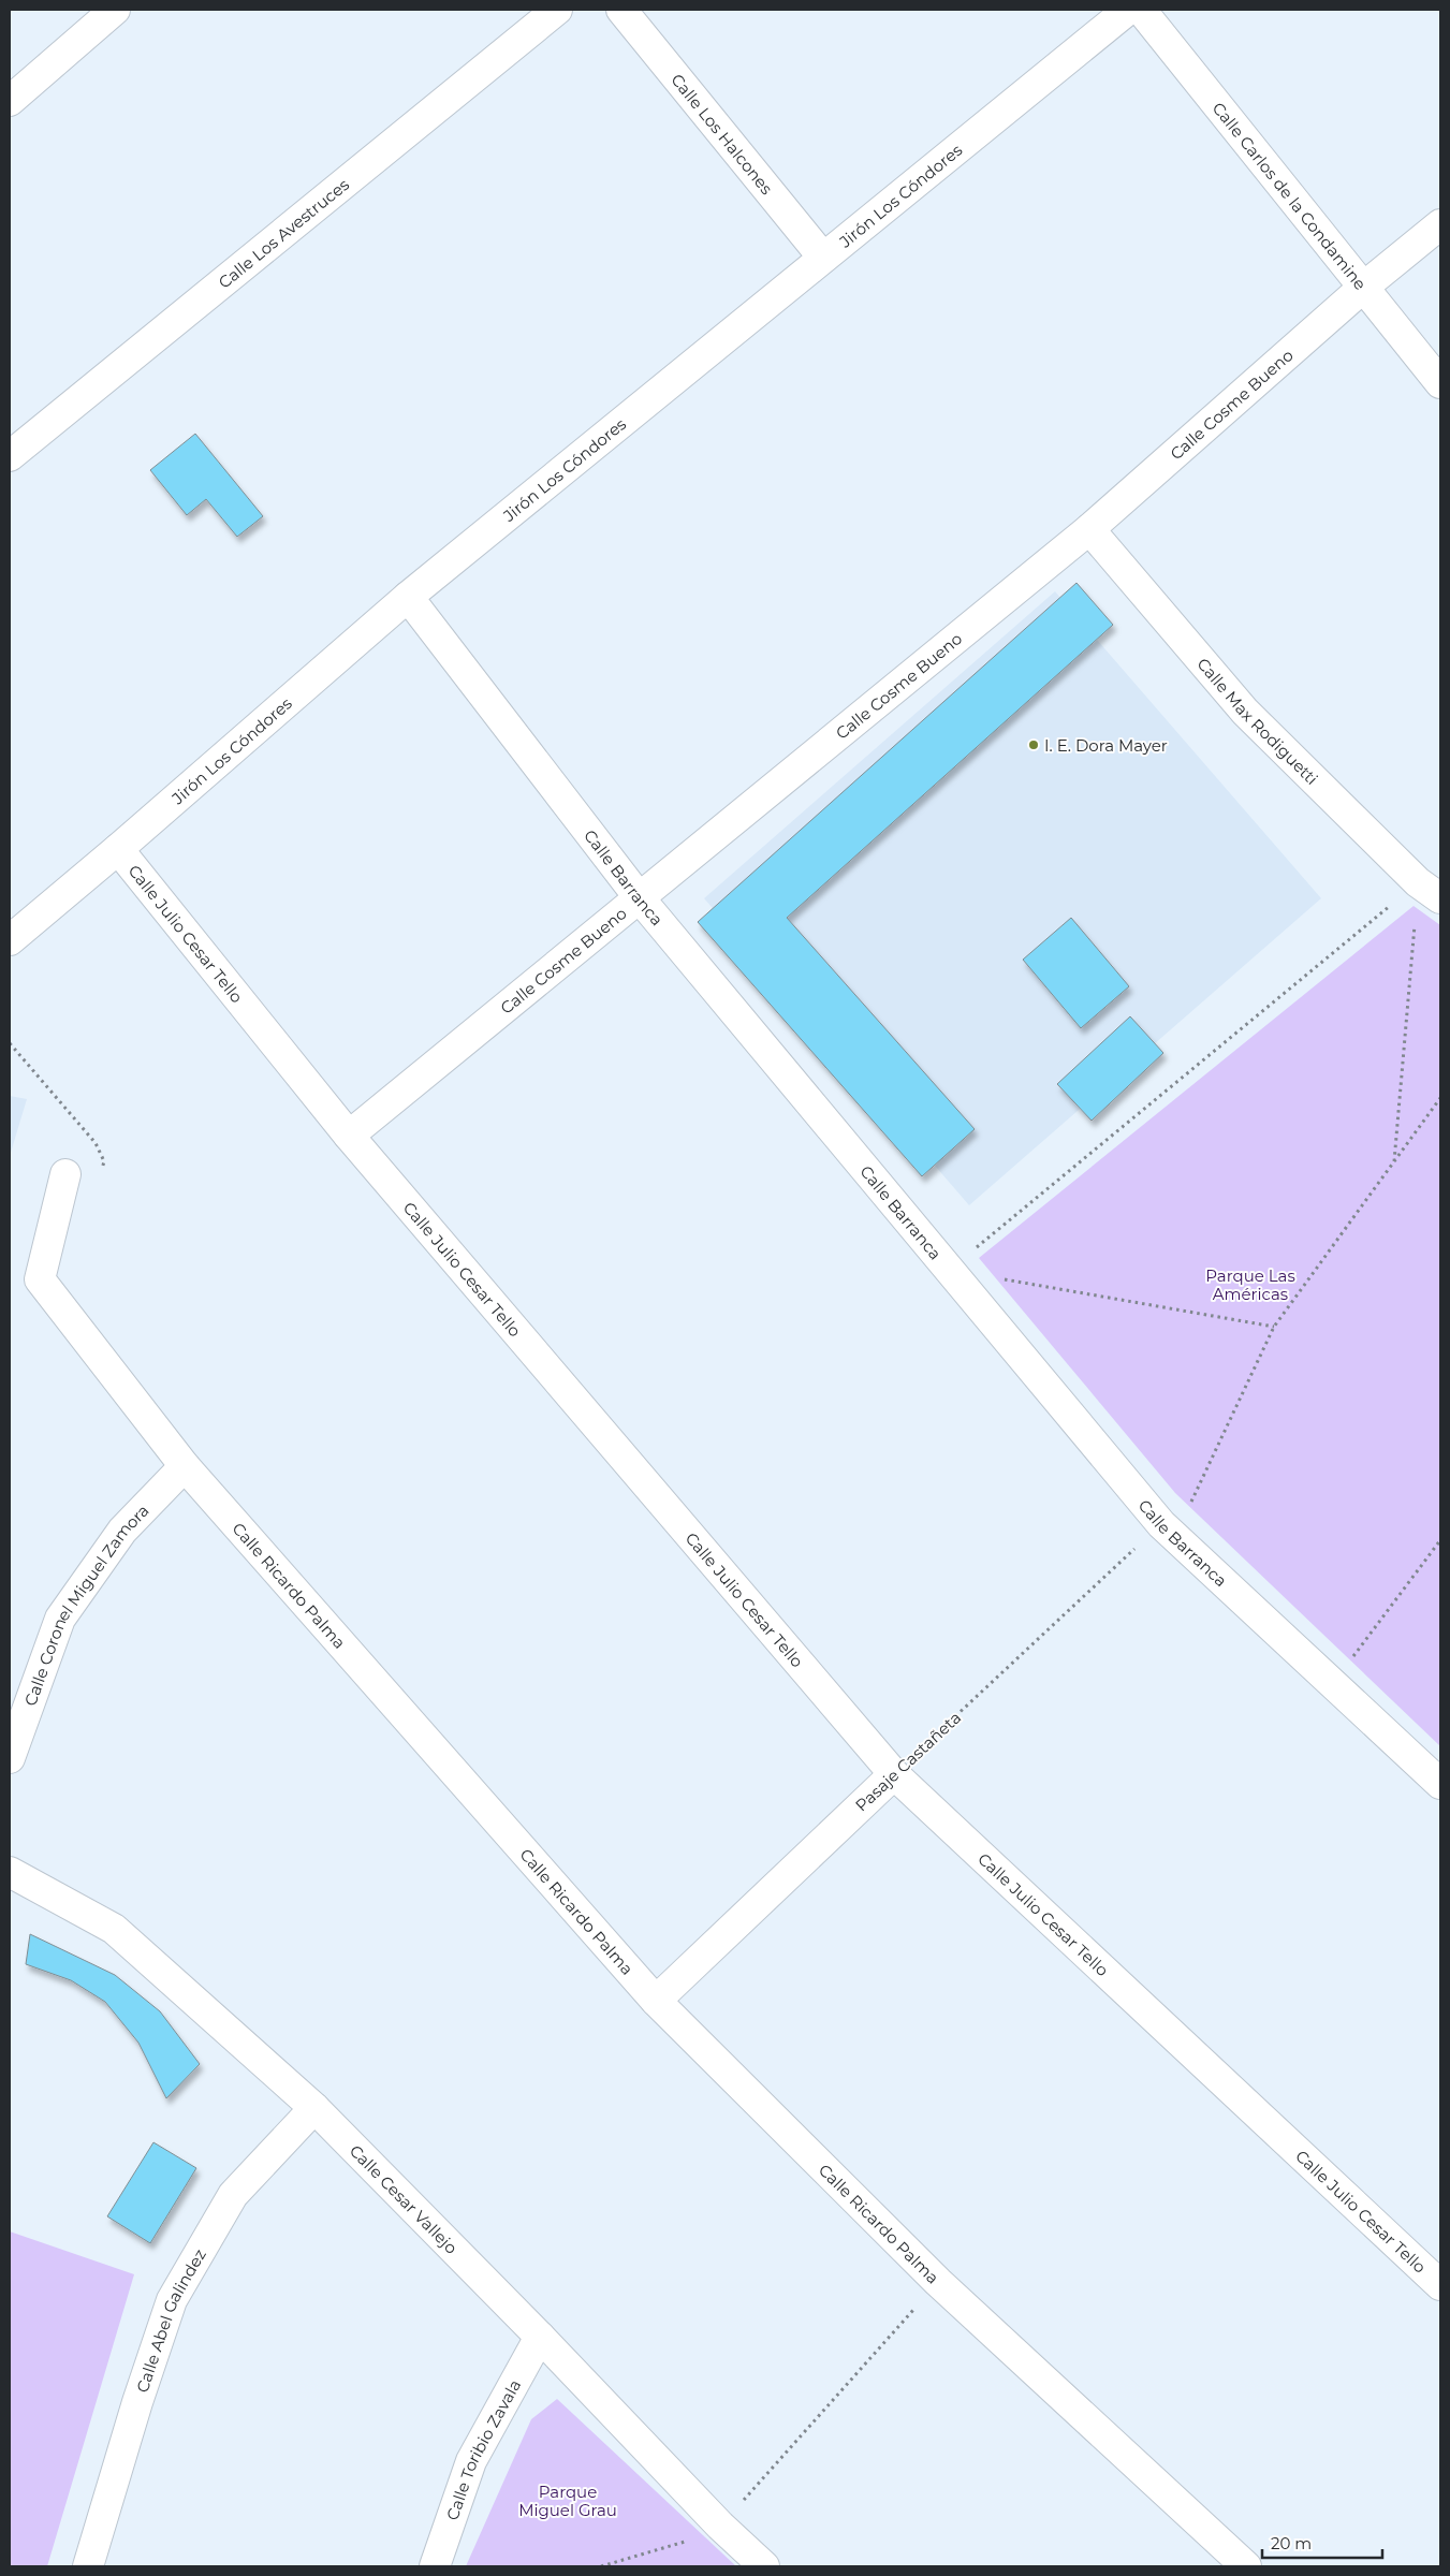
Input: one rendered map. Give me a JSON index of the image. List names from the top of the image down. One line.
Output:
{"streets":{"street":["Calle Los Halcones","Jirón Los Cóndores","Calle Carlos de la Condamine","Calle Los Avestruces","Calle Cosme Bueno","Calle Max Rodiguetti","Calle Barranca","Calle Julio Cesar Tello","Calle Ricardo Palma","Calle Coronel Miguel Zamora","Pasaje Castañeta","Calle Cesar Vallejo","Calle Abel Galindez","Calle Toribio Zavala"]},"crossings":[["Calle Los Halcones","Jirón Los Cóndores"],["Jirón Los Cóndores","Calle Barranca"],["Jirón Los Cóndores","Calle Julio Cesar Tello"],["Calle Carlos de la Condamine","Calle Cosme Bueno"],["Calle Cosme Bueno","Calle Max Rodiguetti"],["Calle Cosme Bueno","Calle Barranca"],["Calle Cosme Bueno","Calle Julio Cesar Tello"],["Calle Barranca","Pasaje Castañeta"],["Calle Julio Cesar Tello","Pasaje Castañeta"],["Calle Ricardo Palma","Calle Coronel Miguel Zamora"],["Calle Ricardo Palma","Pasaje Castañeta"],["Calle Cesar Vallejo","Calle Abel Galindez"],["Calle Cesar Vallejo","Calle Toribio Zavala"]],"parks":["Parque Las Américas","Parque Miguel Grau"],"places":["I. E. Dora Mayer"],"scale_bar":"20 m"}
